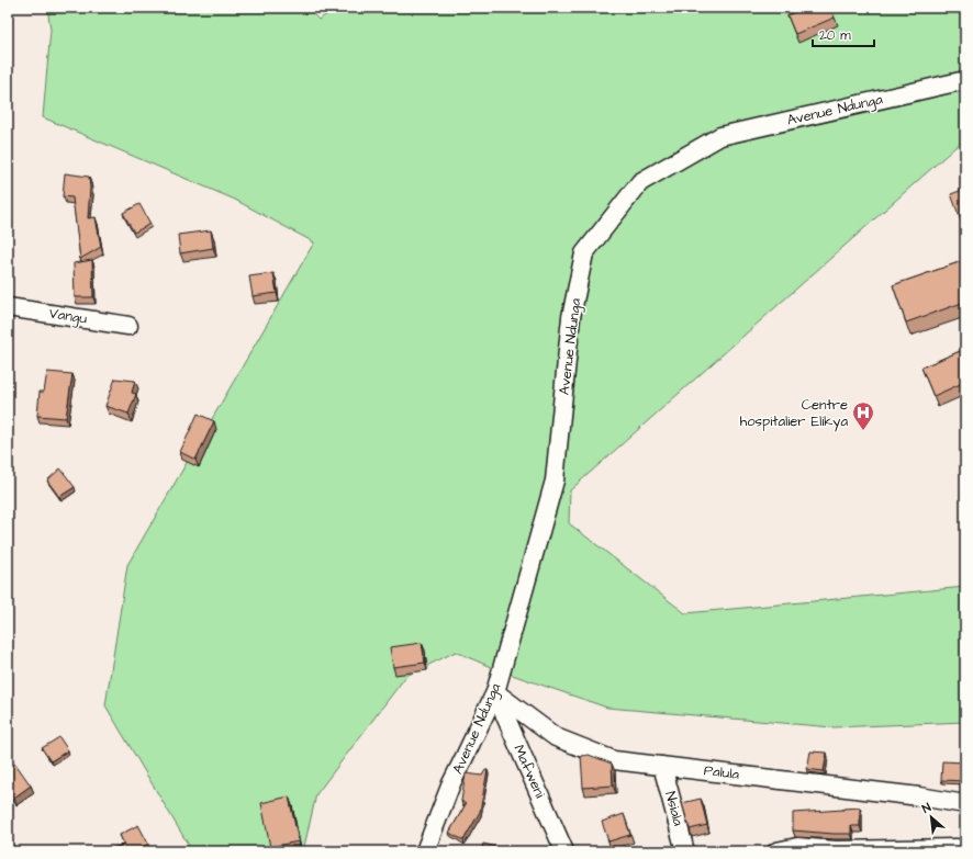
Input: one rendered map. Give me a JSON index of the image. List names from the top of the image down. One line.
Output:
{"streets":{"street":["Avenue Ndunga","Vangu","Mafweni","Palula","Nsiala"]},"crossings":[["Avenue Ndunga","Mafweni"],["Avenue Ndunga","Palula"],["Mafweni","Palula"],["Palula","Nsiala"]],"places":{"hospital":["Centre hospitalier Elikya"]},"scale_bar":"20 m","north":"top left"}
